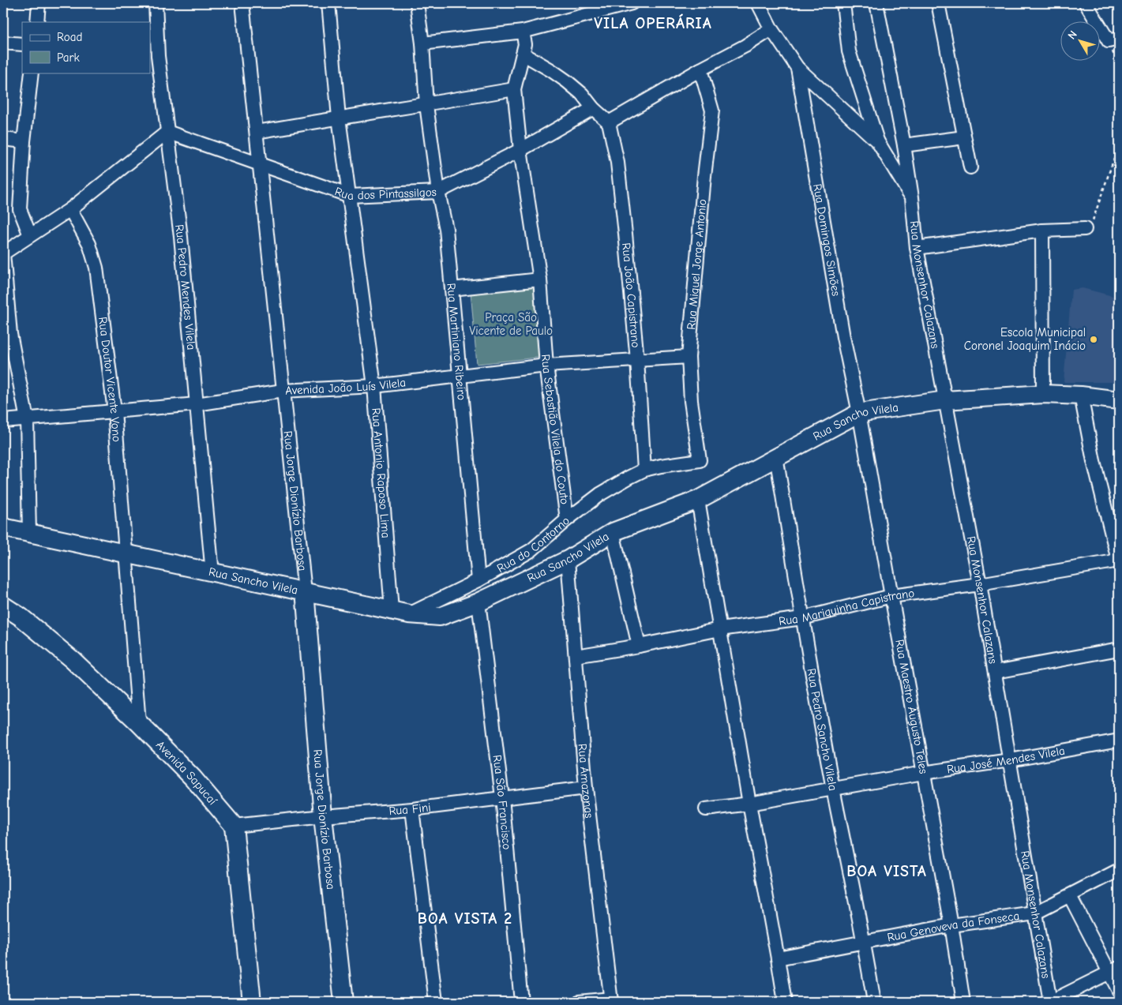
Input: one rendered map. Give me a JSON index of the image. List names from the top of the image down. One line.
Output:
{"streets":{"main road":["Rua Sancho Vilela","Rua Jorge Dionízio Barbosa","Avenida Sapucaí"],"street":["Rua dos Pintassilgos","Rua Domingos Simões","Rua Miguel Jorge Antonio","Rua Monsenhor Calazans","Rua Pedro Mendes Vilela","Rua João Capistrano","Rua Martiniano Ribeiro","Rua Doutor Vicente Vono","Avenida João Luís Vilela","Rua Sebastião Vilela do Couto","Rua Antonio Raposo Lima","Rua do Contorno","Rua Mariquinha Capistrano","Rua Maestro Augusto Teles","Rua Pedro Sancho Vilela","Rua José Mendes Vilela","Rua Amazonas","Rua São Francisco","Rua Fini","Rua Genoveva da Fonseca"]},"crossings":[["Rua dos Pintassilgos","Rua Pedro Mendes Vilela"],["Rua dos Pintassilgos","Rua Martiniano Ribeiro"],["Rua dos Pintassilgos","Rua Sebastião Vilela do Couto"],["Rua dos Pintassilgos","Rua Antonio Raposo Lima"],["Rua dos Pintassilgos","Rua Jorge Dionízio Barbosa"],["Rua Domingos Simões","Rua Sancho Vilela"],["Rua Domingos Simões","Rua Maestro Augusto Teles"],["Rua Miguel Jorge Antonio","Avenida João Luís Vilela"],["Rua Miguel Jorge Antonio","Rua do Contorno"],["Rua Monsenhor Calazans","Rua Sancho Vilela"],["Rua Monsenhor Calazans","Rua Mariquinha Capistrano"],["Rua Monsenhor Calazans","Rua José Mendes Vilela"],["Rua Monsenhor Calazans","Rua Genoveva da Fonseca"],["Rua Pedro Mendes Vilela","Avenida João Luís Vilela"],["Rua Pedro Mendes Vilela","Rua Sancho Vilela"],["Rua João Capistrano","Avenida João Luís Vilela"],["Rua João Capistrano","Rua do Contorno"],["Rua Martiniano Ribeiro","Avenida João Luís Vilela"],["Rua Martiniano Ribeiro","Rua do Contorno"],["Rua Doutor Vicente Vono","Avenida João Luís Vilela"],["Rua Doutor Vicente Vono","Rua Sancho Vilela"],["Rua Doutor Vicente Vono","Avenida Sapucaí"],["Avenida João Luís Vilela","Rua Sebastião Vilela do Couto"],["Avenida João Luís Vilela","Rua Antonio Raposo Lima"],["Avenida João Luís Vilela","Rua Jorge Dionízio Barbosa"],["Rua Sancho Vilela","Rua Antonio Raposo Lima"],["Rua Sancho Vilela","Rua Jorge Dionízio Barbosa"],["Rua Sancho Vilela","Rua do Contorno"],["Rua Sancho Vilela","Rua Maestro Augusto Teles"],["Rua Sancho Vilela","Rua Pedro Sancho Vilela"],["Rua Sancho Vilela","Rua Amazonas"],["Rua Sancho Vilela","Rua São Francisco"],["Rua Sebastião Vilela do Couto","Rua do Contorno"],["Rua Jorge Dionízio Barbosa","Rua Fini"],["Rua Mariquinha Capistrano","Rua Maestro Augusto Teles"],["Rua Mariquinha Capistrano","Rua Pedro Sancho Vilela"],["Rua Mariquinha Capistrano","Rua Amazonas"],["Rua Maestro Augusto Teles","Rua José Mendes Vilela"],["Rua Maestro Augusto Teles","Rua Genoveva da Fonseca"],["Rua Pedro Sancho Vilela","Rua José Mendes Vilela"],["Rua Pedro Sancho Vilela","Rua Genoveva da Fonseca"],["Avenida Sapucaí","Rua Fini"],["Rua Amazonas","Rua Fini"],["Rua São Francisco","Rua Fini"]],"districts":["VILA OPERÁRIA","BOA VISTA","BOA VISTA 2"],"parks":["Praça São Vicente de Paulo"],"places":["Escola Municipal Coronel Joaquim Inácio"],"legend":["Road","Park"],"north":"top left"}
